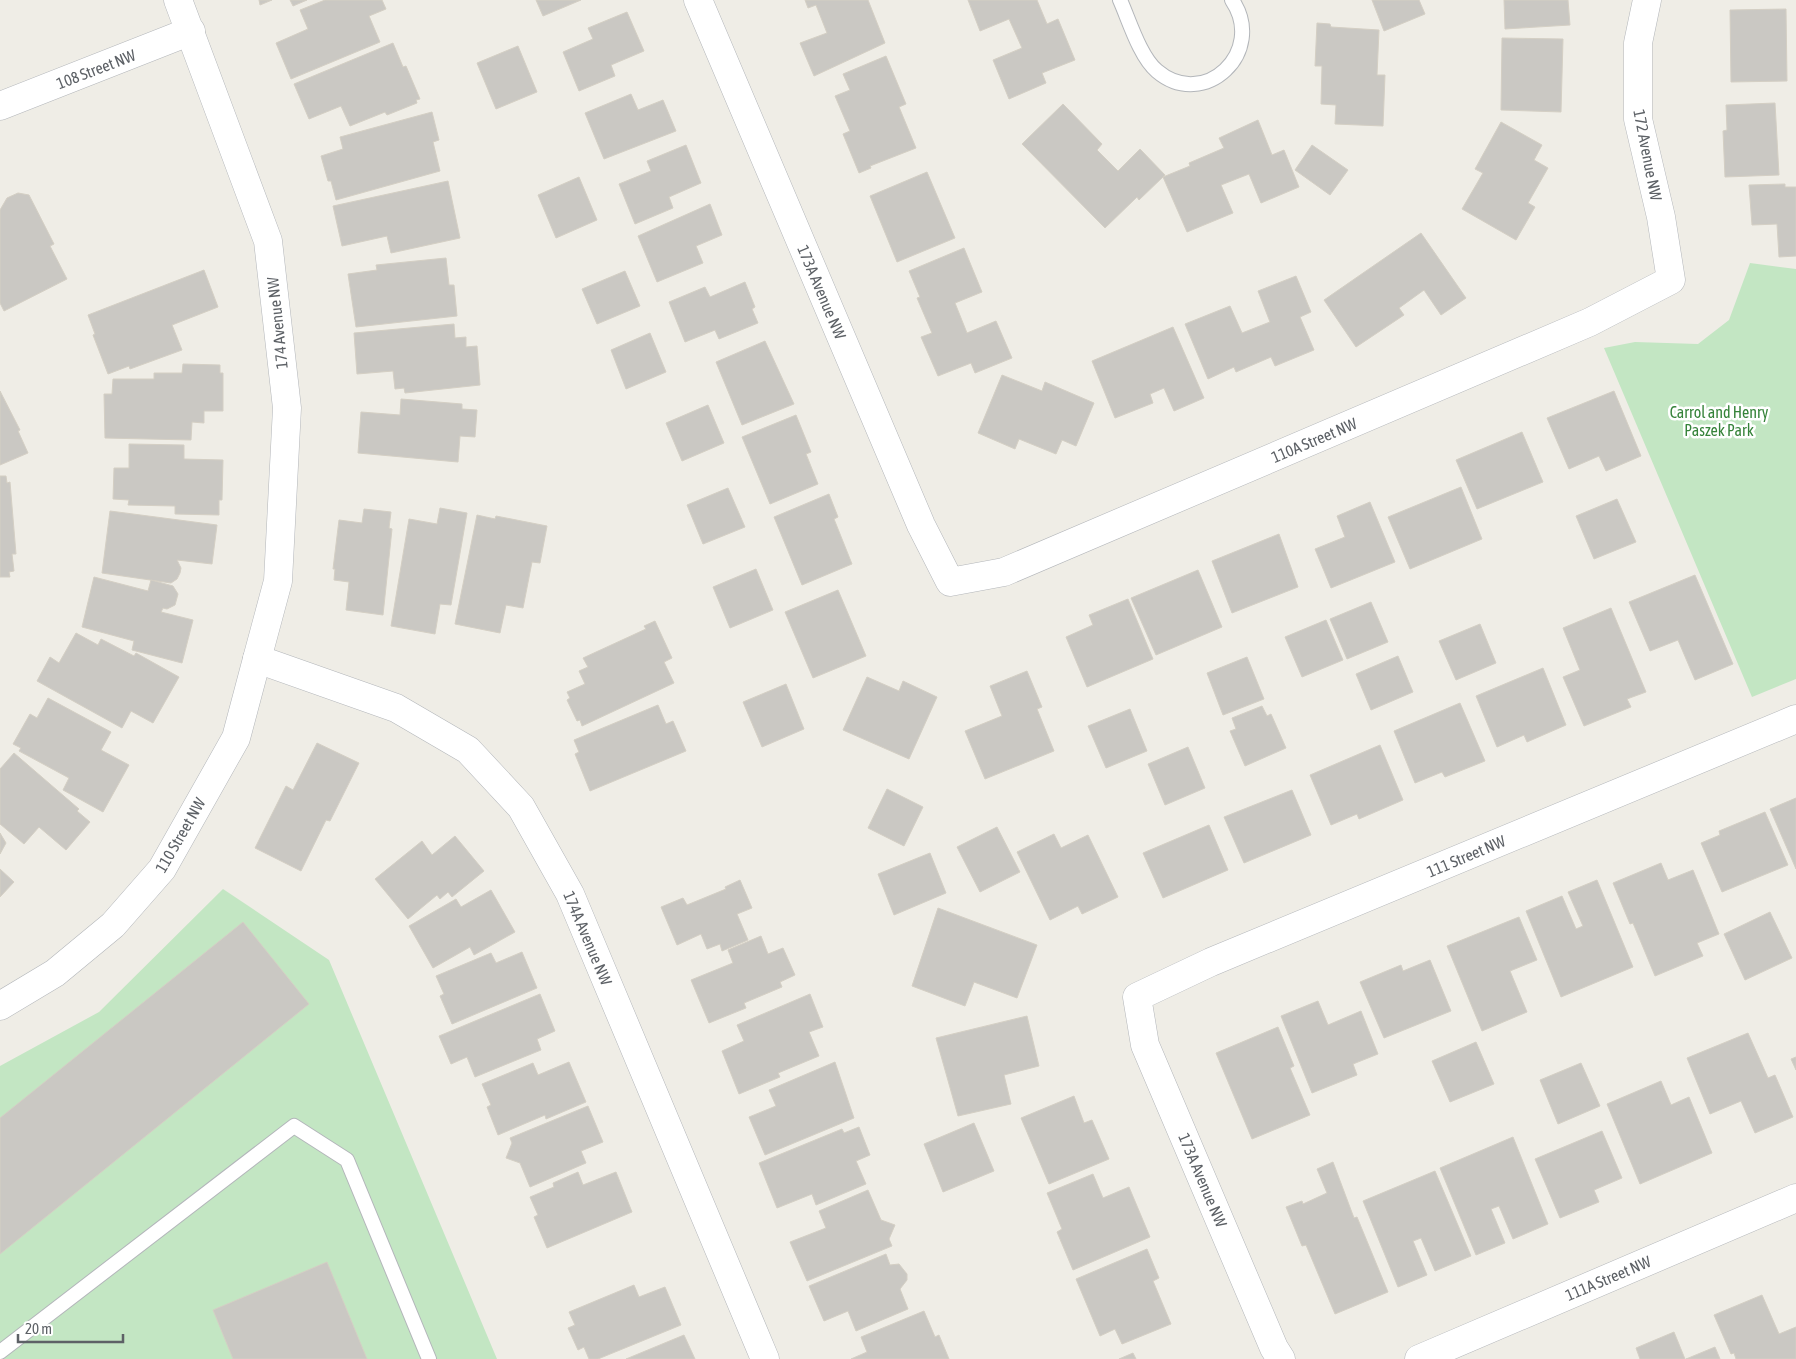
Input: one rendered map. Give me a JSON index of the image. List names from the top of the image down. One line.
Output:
{"streets":{"street":["108 Street NW","172 Avenue NW","173A Avenue NW","174 Avenue NW","110A Street NW","110 Street NW","111 Street NW","174A Avenue NW","111A Street NW"]},"crossings":[["108 Street NW","174 Avenue NW"],["172 Avenue NW","110A Street NW"],["173A Avenue NW","110A Street NW"],["173A Avenue NW","111 Street NW"],["174 Avenue NW","110 Street NW"],["174 Avenue NW","174A Avenue NW"],["110 Street NW","174A Avenue NW"]],"parks":["Carrol and Henry Paszek Park"],"scale_bar":"20 m"}
